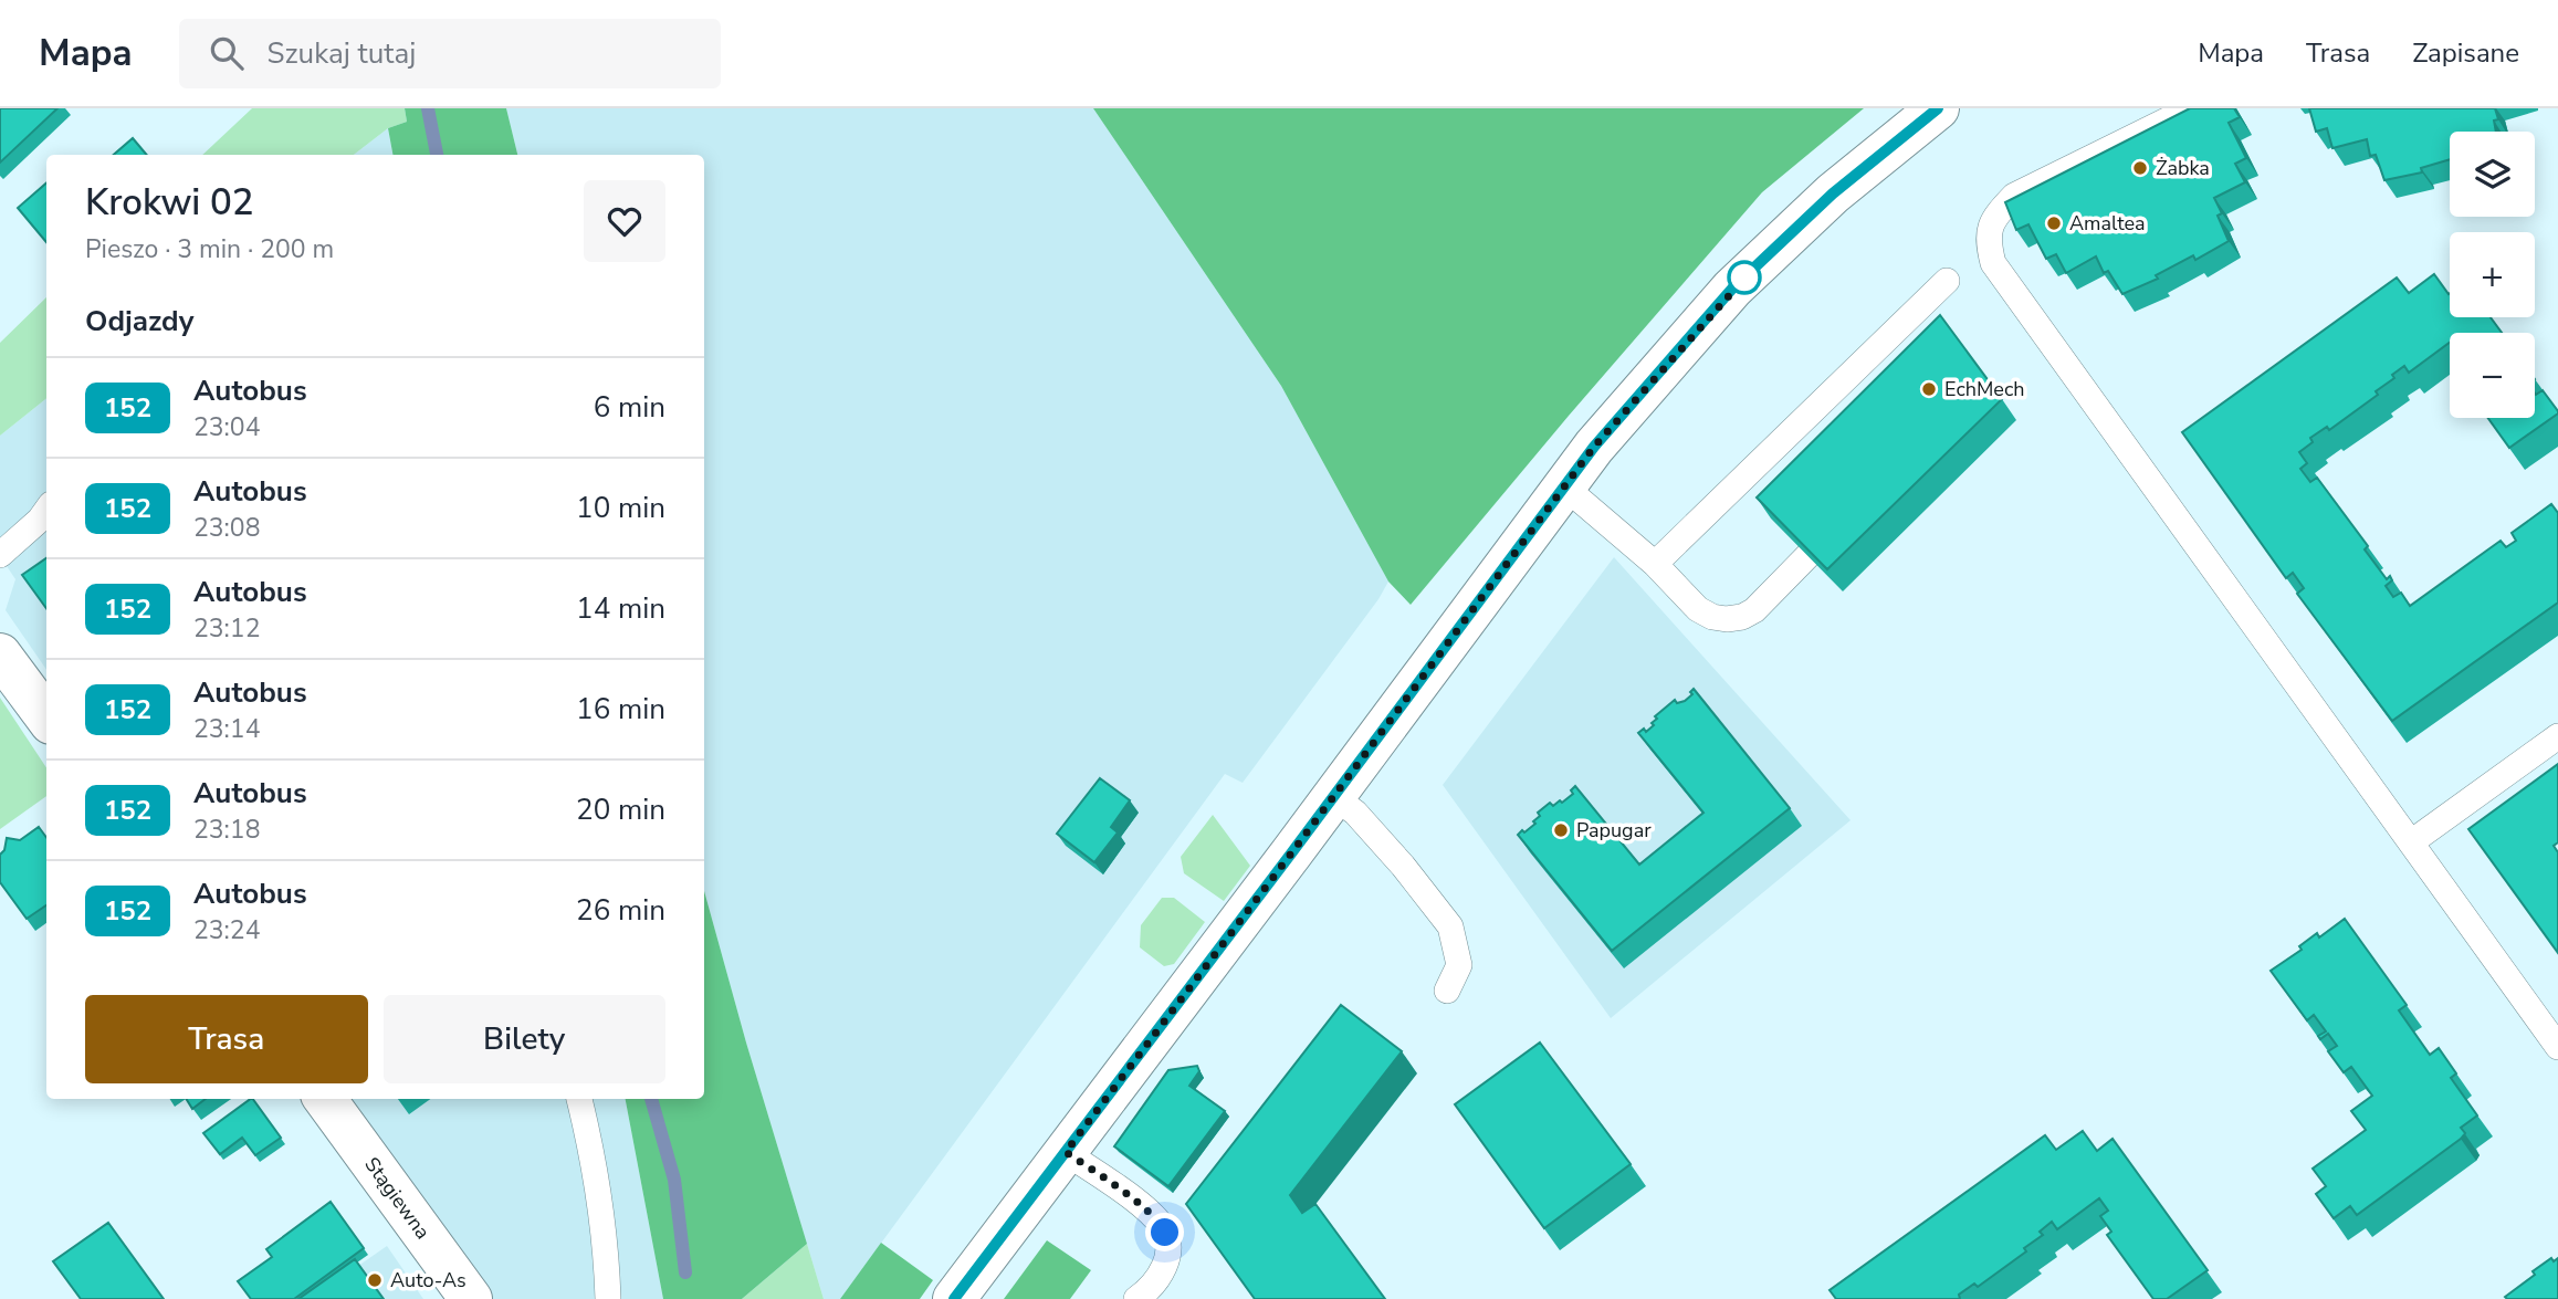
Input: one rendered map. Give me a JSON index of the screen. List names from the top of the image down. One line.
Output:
{"streets":{"street":["Stągiewna"]},"places":["Żabka","Amaltea","EchMech","Papugar","Auto-As"],"lines":["bus line 152"],"page":{"header":"Mapa","search":"Szukaj tutaj","nav":["Mapa","Trasa","Zapisane"],"map_buttons":["+","−"],"heading":[["Krokwi 02","Pieszo · 3 min · 200 m"],"Odjazdy"],"list":[{"mark":"152","name":"Autobus","note":"23:04","value":"6 min"},{"mark":"152","name":"Autobus","note":"23:08","value":"10 min"},{"mark":"152","name":"Autobus","note":"23:12","value":"14 min"},{"mark":"152","name":"Autobus","note":"23:14","value":"16 min"},{"mark":"152","name":"Autobus","note":"23:18","value":"20 min"},{"mark":"152","name":"Autobus","note":"23:24","value":"26 min"}],"buttons":["Trasa","Bilety"]}}
